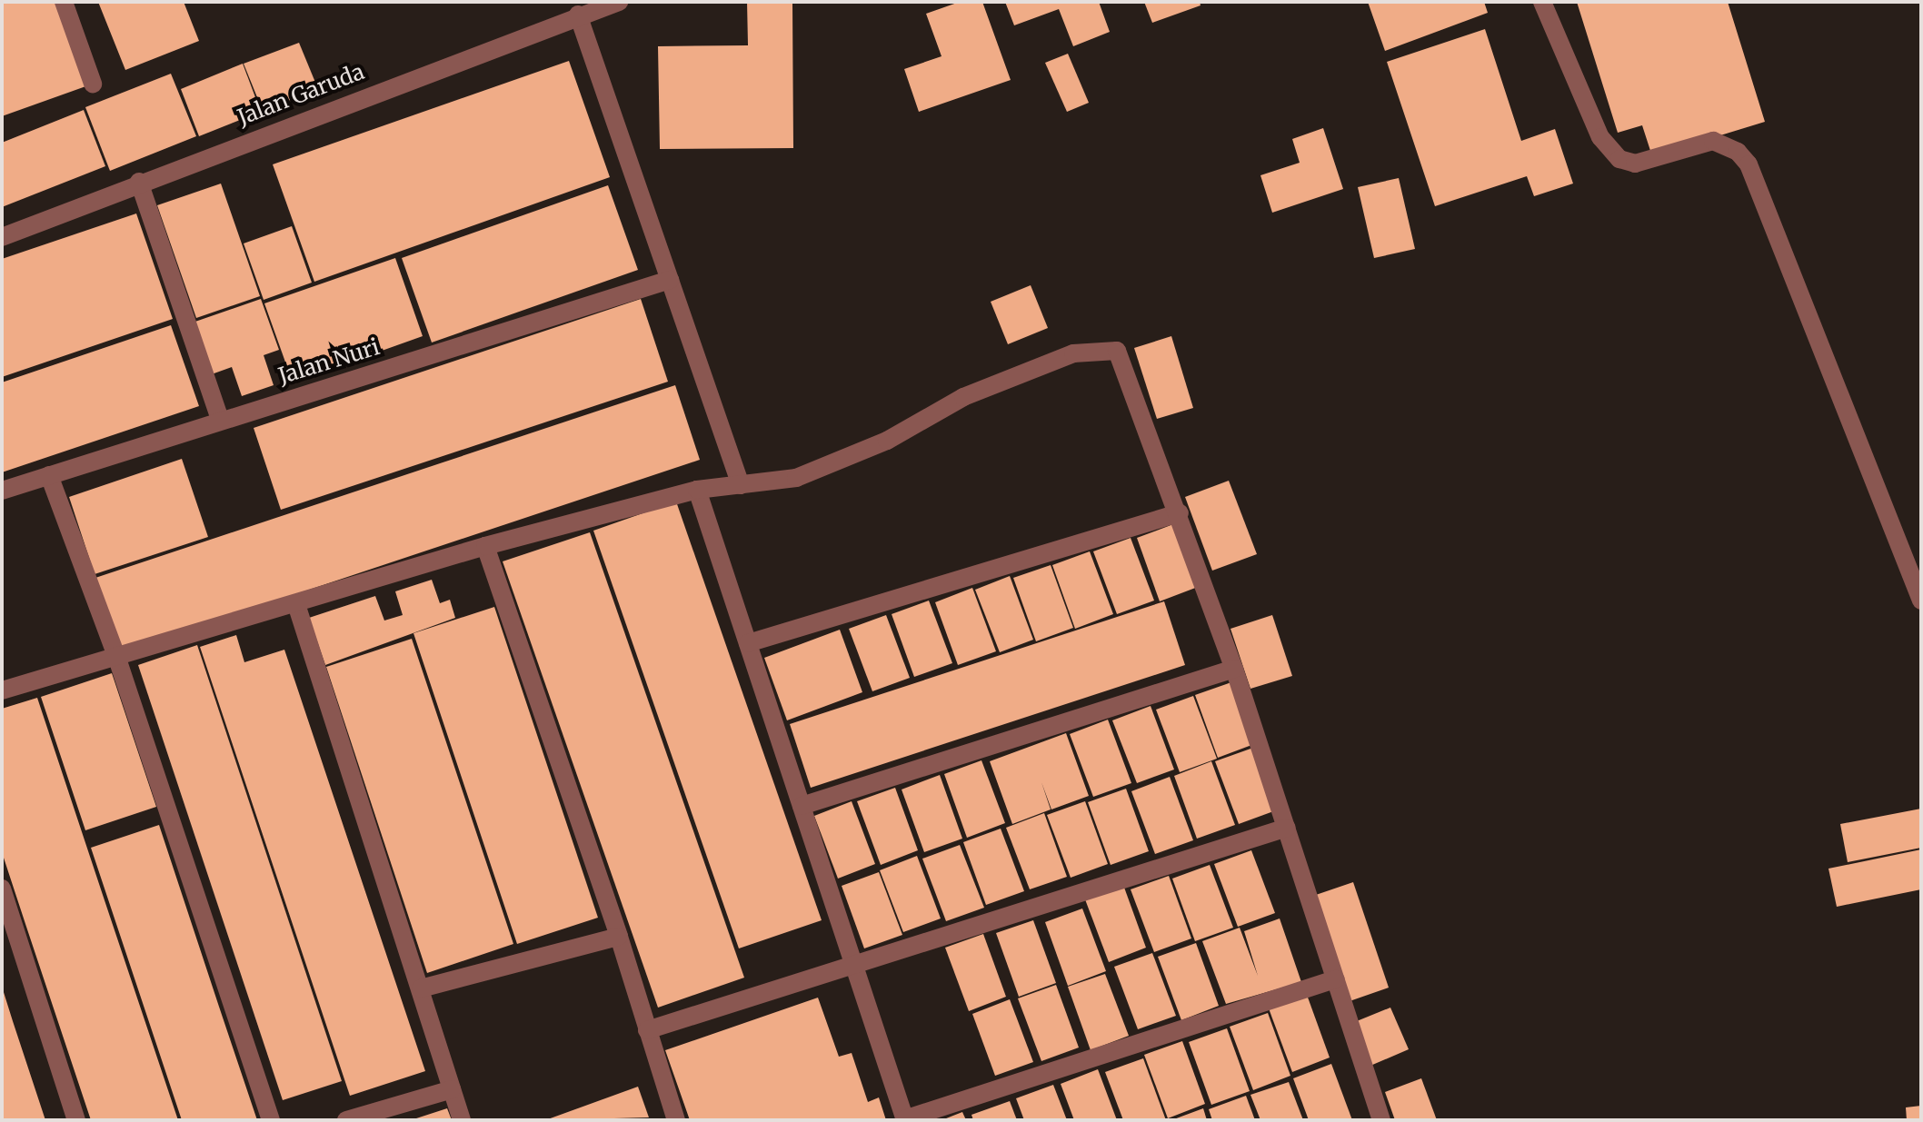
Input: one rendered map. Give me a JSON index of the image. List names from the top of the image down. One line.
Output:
{"streets":{"street":["Jalan Garuda","Jalan Nuri"]}}
